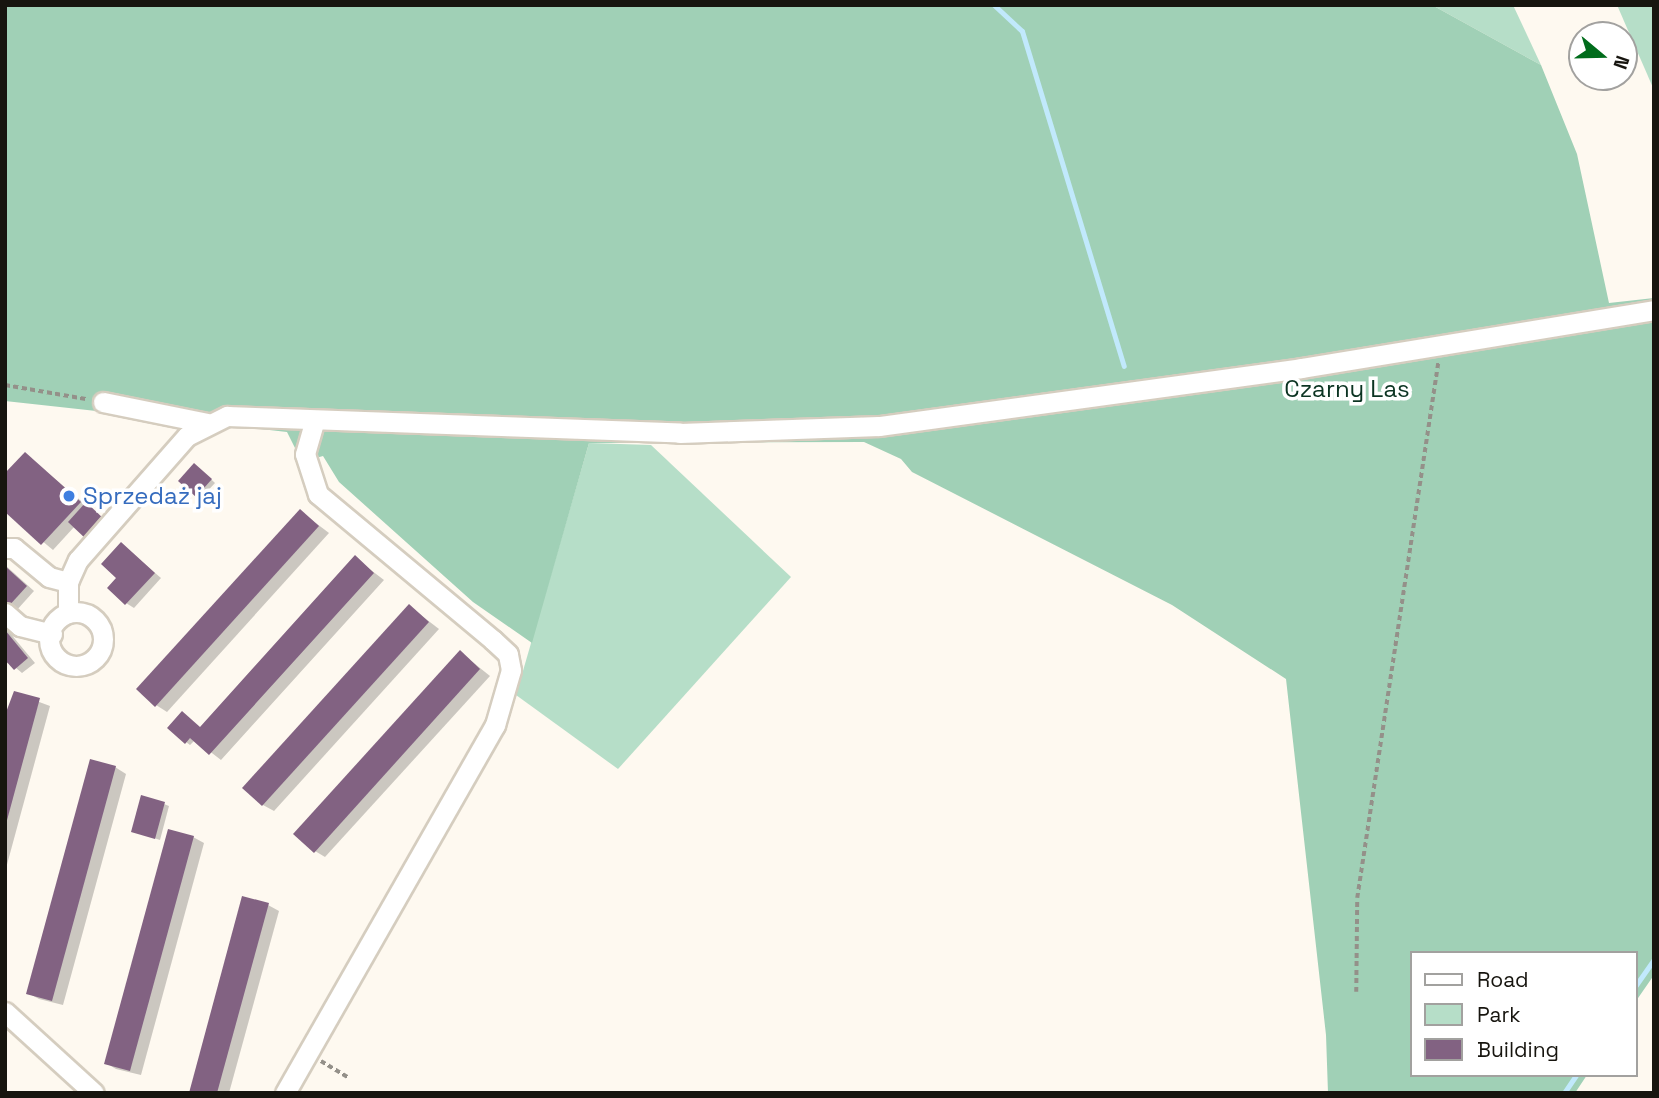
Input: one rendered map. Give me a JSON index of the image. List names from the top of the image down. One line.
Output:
{"parks":["Czarny Las"],"places":["Sprzedaż jaj"],"legend":["Road","Park","Building"],"north":"right"}
